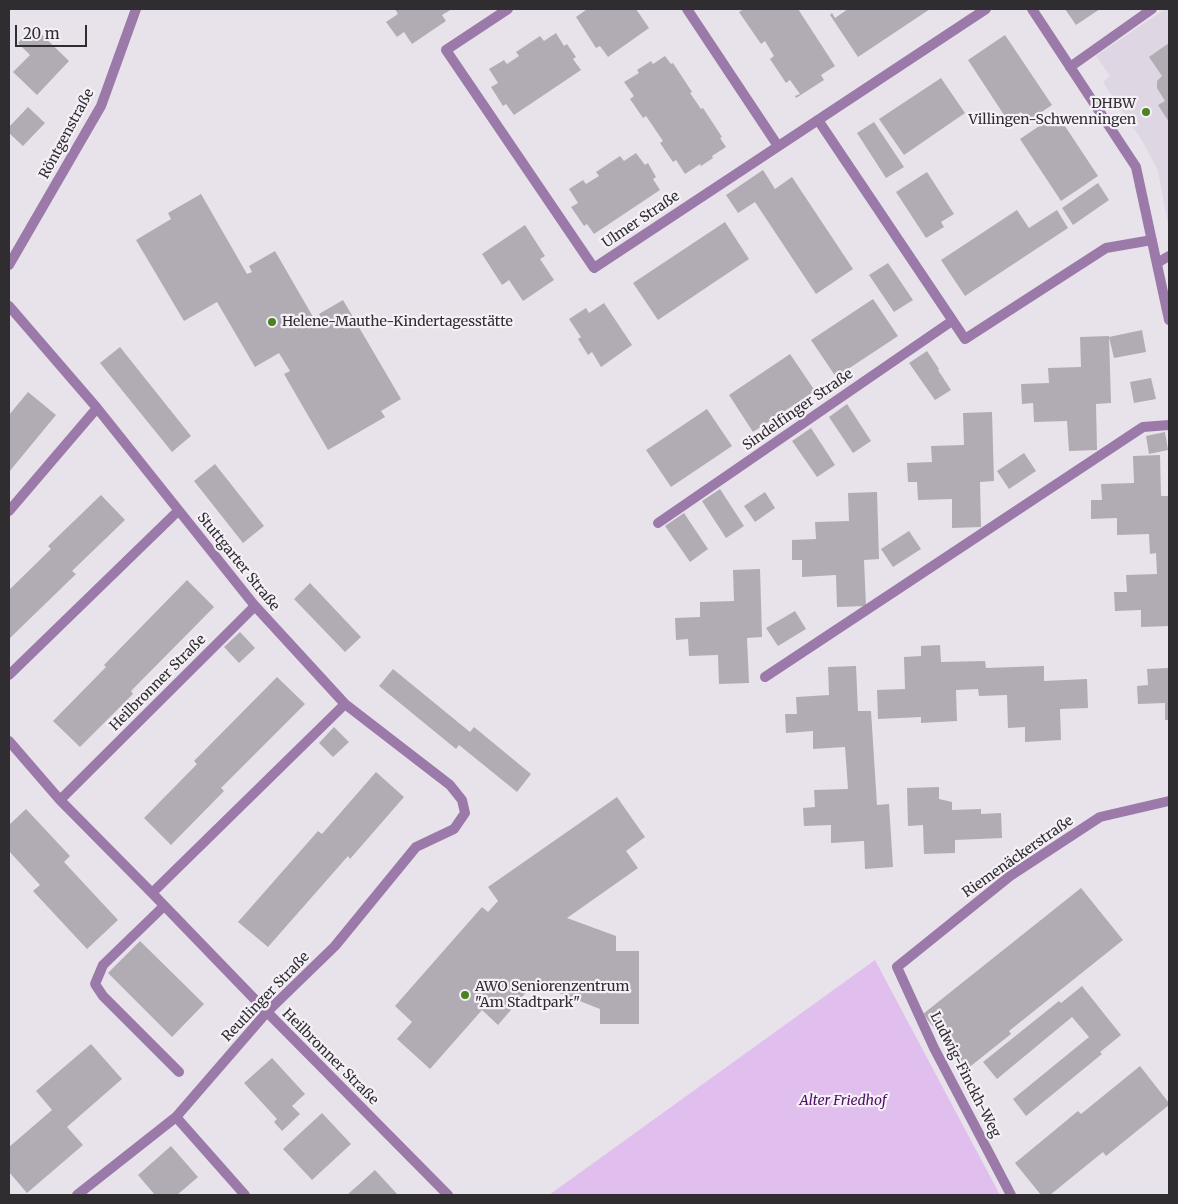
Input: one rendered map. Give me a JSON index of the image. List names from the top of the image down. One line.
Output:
{"streets":{"street":["Röntgenstraße","Ulmer Straße","Sindelfinger Straße","Stuttgarter Straße","Heilbronner Straße","Riemenäckerstraße","Reutlinger Straße","Ludwig-Finckh-Weg"]},"crossings":[["Stuttgarter Straße","Heilbronner Straße"],["Stuttgarter Straße","Reutlinger Straße"],["Heilbronner Straße","Reutlinger Straße"],["Riemenäckerstraße","Ludwig-Finckh-Weg"]],"parks":["Alter Friedhof"],"places":["DHBW Villingen-Schwenningen","Helene-Mauthe-Kindertagesstätte","AWO Seniorenzentrum \"Am Stadtpark\""],"scale_bar":"20 m"}
